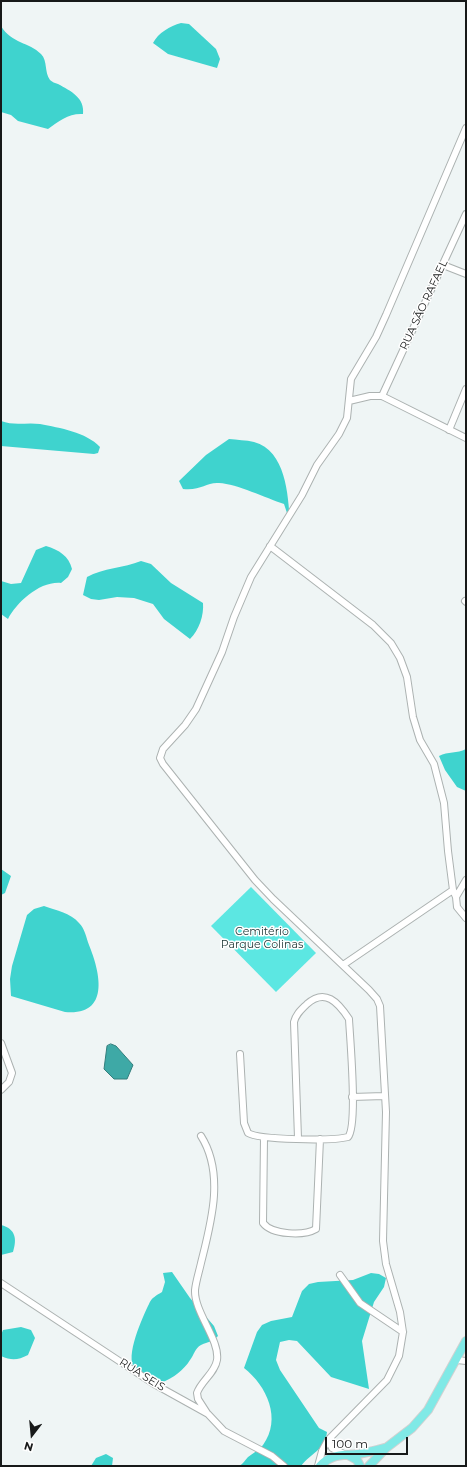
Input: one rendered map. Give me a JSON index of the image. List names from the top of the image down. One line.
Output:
{"streets":{"street":["RUA SÃO RAFAEL","RUA SEIS"]},"parks":["Cemitério Parque Colinas"],"scale_bar":"100 m","north":"bottom"}
